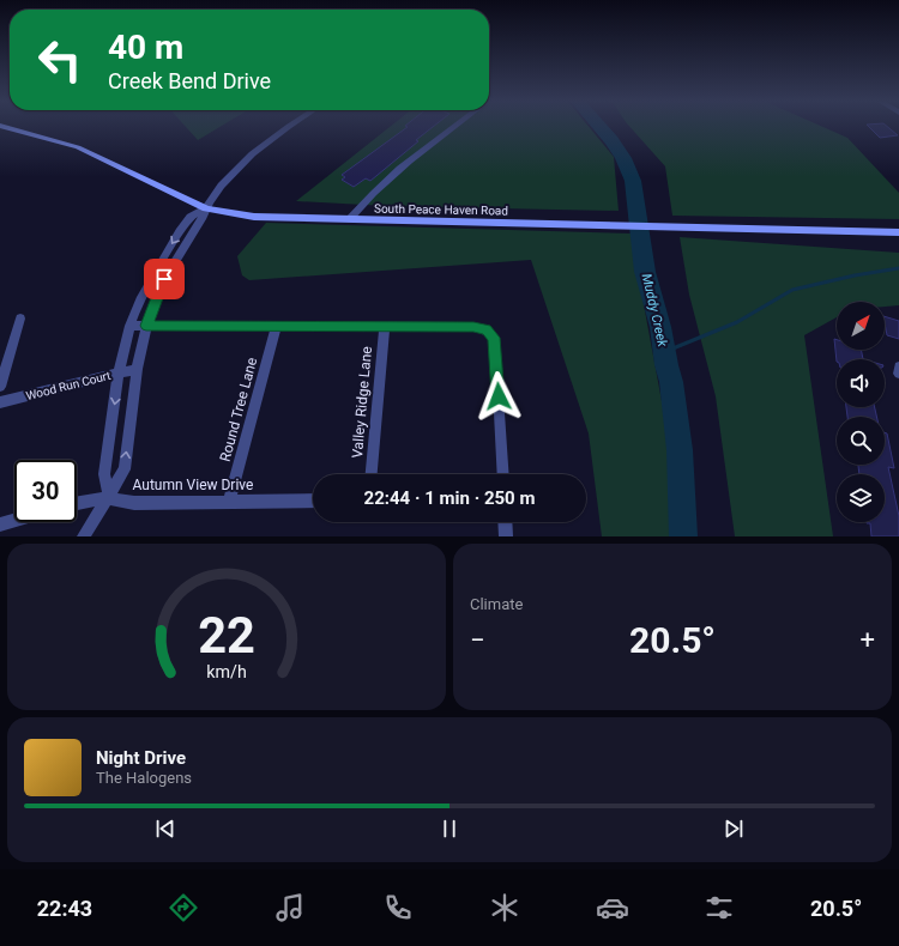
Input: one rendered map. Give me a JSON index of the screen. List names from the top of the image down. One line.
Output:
{"streets":{"main road":["South Peace Haven Road"],"street":["Wood Run Court","Valley Ridge Lane","Round Tree Lane","Autumn View Drive"]},"crossings":[["Round Tree Lane","Autumn View Drive"]],"water":["Muddy Creek"],"north":"top right","page":{"turn":["40 m","Creek Bend Drive"],"limit":"30","trip":"22:44 · 1 min · 250 m","tile":"Climate","heat":["−","20.5°","+"],"song":["Night Drive","The Halogens"],"tabs":["22:43","20.5°"],"gauge":["22","km/h"]}}
